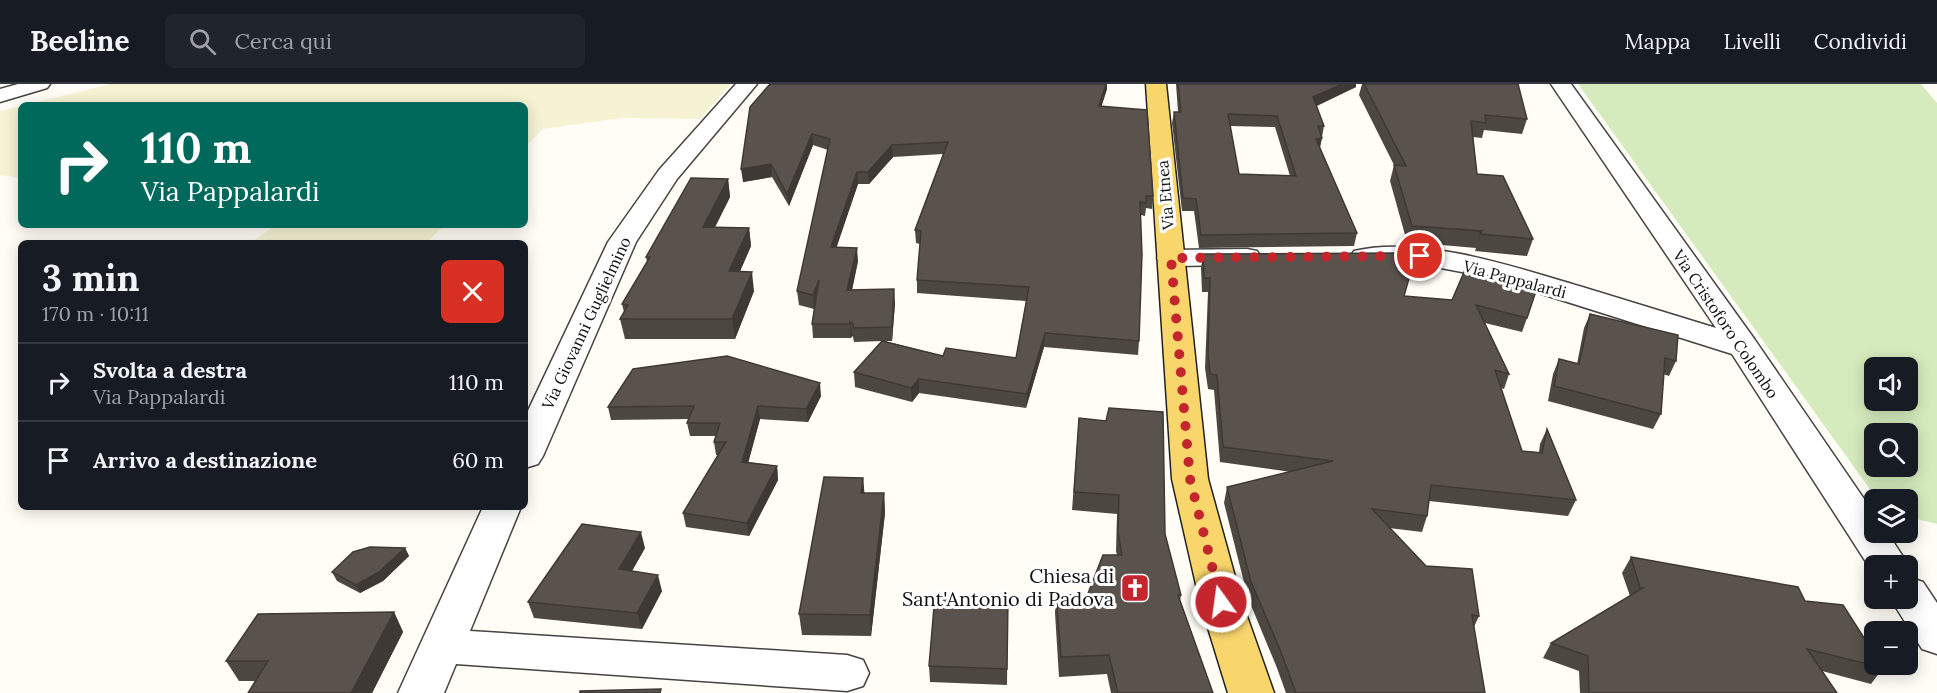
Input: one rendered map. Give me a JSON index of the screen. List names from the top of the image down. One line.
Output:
{"streets":{"main road":["Via Etnea"],"street":["Via Pappalardi","Via Giovanni Guglielmino","Via Cristoforo Colombo"]},"crossings":[["Via Pappalardi","Via Cristoforo Colombo"]],"places":{"church":["Chiesa di Sant'Antonio di Padova"]},"page":{"header":"Beeline","search":"Cerca qui","nav":["Mappa","Livelli","Condividi"],"turn":["110 m","Via Pappalardi"],"heading":["3 min","170 m · 10:11"],"list":[{"name":"Svolta a destra","note":"Via Pappalardi","value":"110 m"},{"name":"Arrivo a destinazione","value":"60 m"}],"map_buttons":["+","−"]}}
